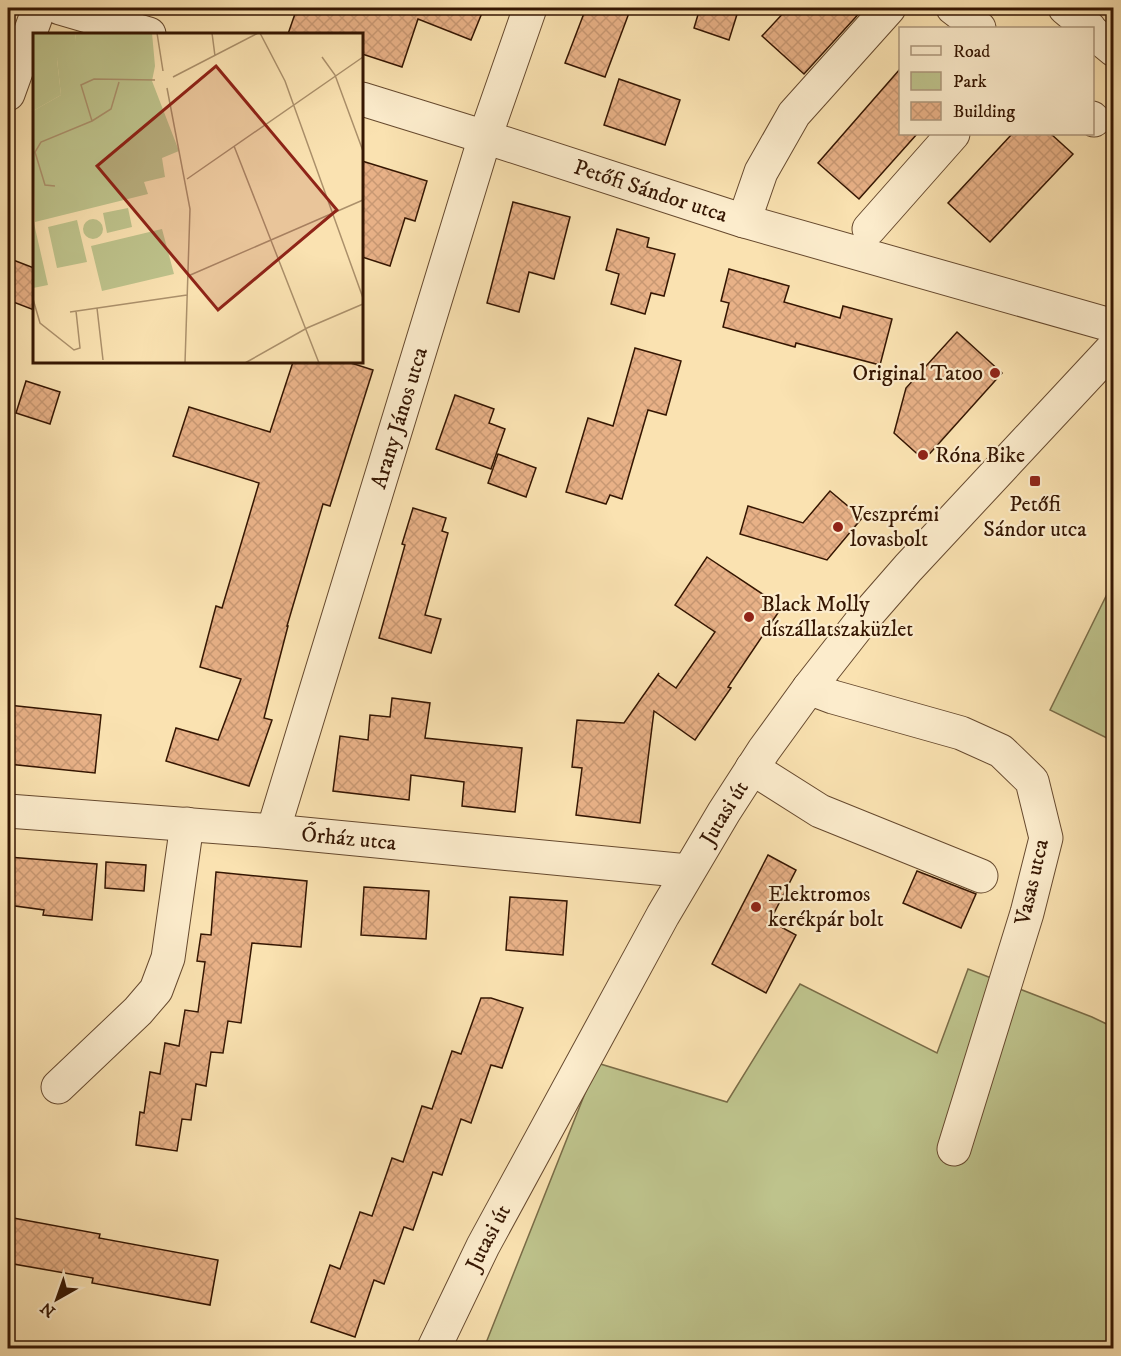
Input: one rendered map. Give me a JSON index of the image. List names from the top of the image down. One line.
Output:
{"streets":{"street":["Petőfi Sándor utca","Arany János utca","Jutasi út","Őrház utca","Vasas utca"]},"crossings":[["Petőfi Sándor utca","Arany János utca"],["Arany János utca","Őrház utca"],["Jutasi út","Őrház utca"],["Jutasi út","Vasas utca"]],"places":{"other":["Original Tatoo","Róna Bike","Veszprémi lovasbolt","Black Molly díszállatszaküzlet","Elektromos kerékpár bolt"],"transit":["Petőfi Sándor utca"]},"legend":["Road","Park","Building"],"north":"bottom left"}
